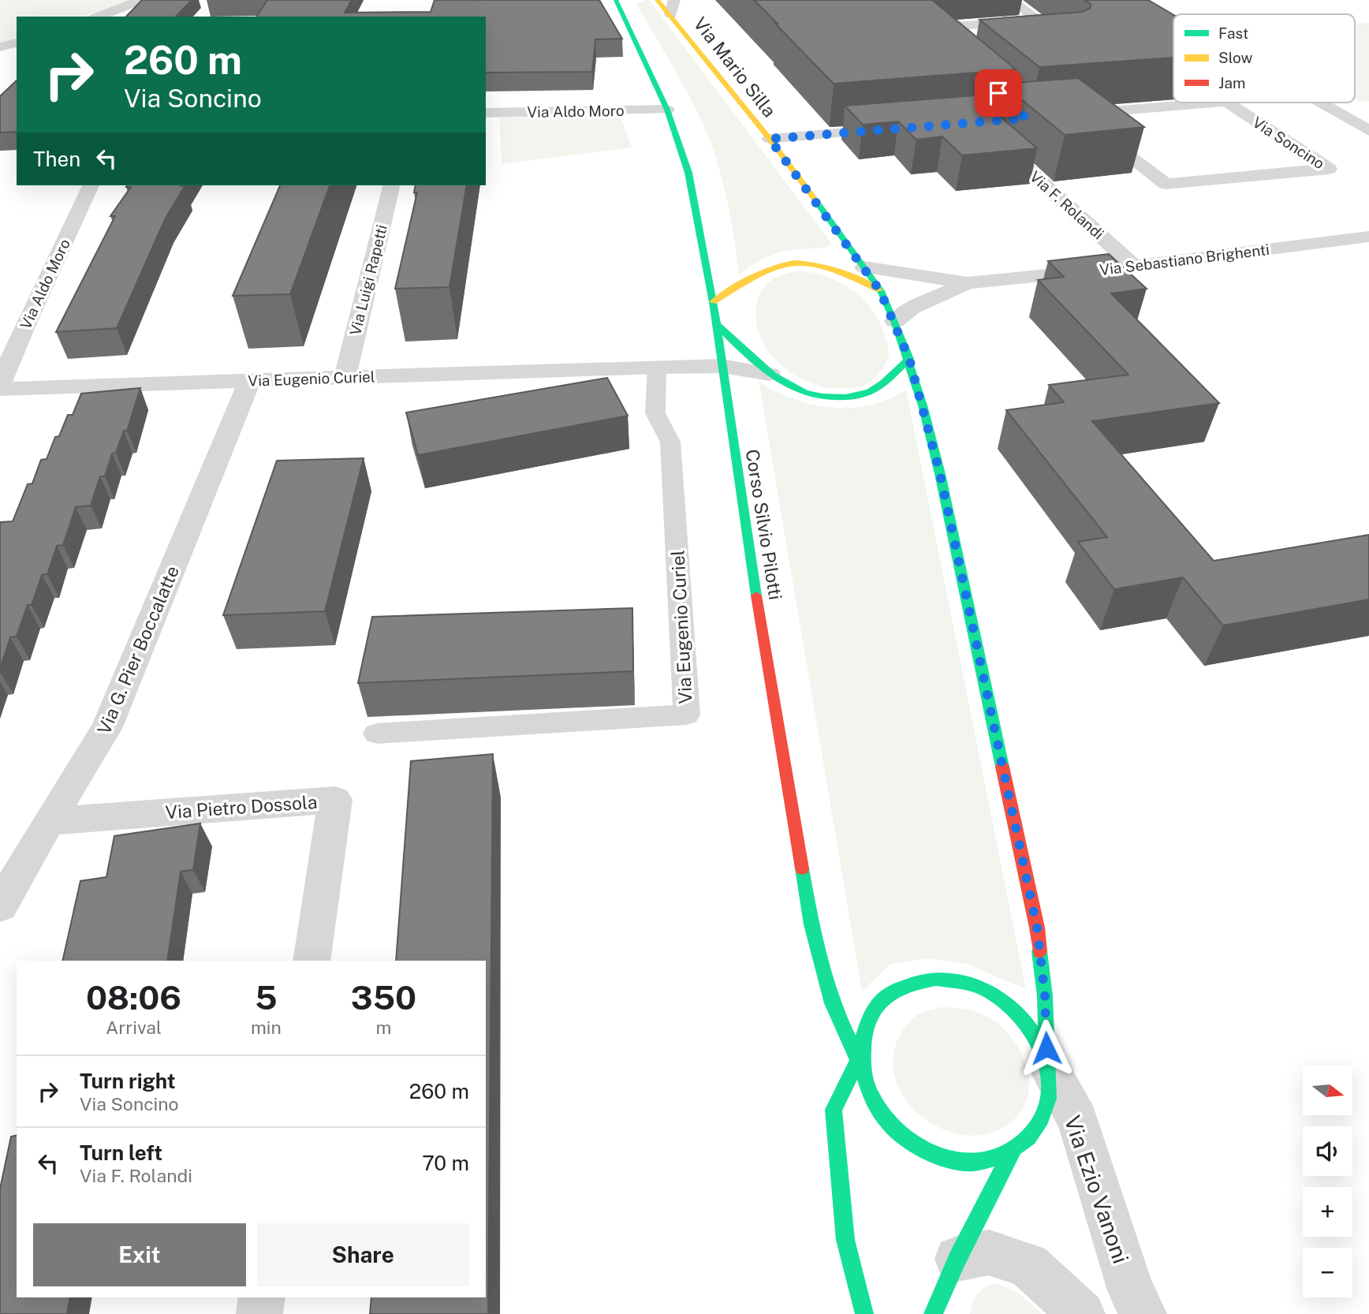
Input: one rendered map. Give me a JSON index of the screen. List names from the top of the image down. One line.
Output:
{"streets":{"street":["Via Mario Silla","Via Aldo Moro","Via Soncino","Via F. Rolandi","Via Sebastiano Brighenti","Via Luigi Rapetti","Via Eugenio Curiel","Corso Silvio Pilotti","Via G. Pier Boccalatte","Via Pietro Dossola","Via Ezio Vanoni"]},"crossings":[["Via Mario Silla","Via Eugenio Curiel"],["Via Mario Silla","Corso Silvio Pilotti"],["Via Mario Silla","Via Ezio Vanoni"],["Via Aldo Moro","Corso Silvio Pilotti"],["Via F. Rolandi","Via Sebastiano Brighenti"],["Via Luigi Rapetti","Via Eugenio Curiel"],["Via Eugenio Curiel","Corso Silvio Pilotti"],["Via Eugenio Curiel","Via G. Pier Boccalatte"],["Corso Silvio Pilotti","Via Ezio Vanoni"],["Via G. Pier Boccalatte","Via Pietro Dossola"]],"legend":["Fast","Slow","Jam"],"north":"right","page":{"turn":["260 m","Via Soncino"],"then":"Then","eta":["08:06","Arrival","5","min","350","m"],"list":[{"name":"Turn right","note":"Via Soncino","value":"260 m"},{"name":"Turn left","note":"Via F. Rolandi","value":"70 m"}],"map_buttons":["+","−"],"buttons":["Exit","Share"]}}
